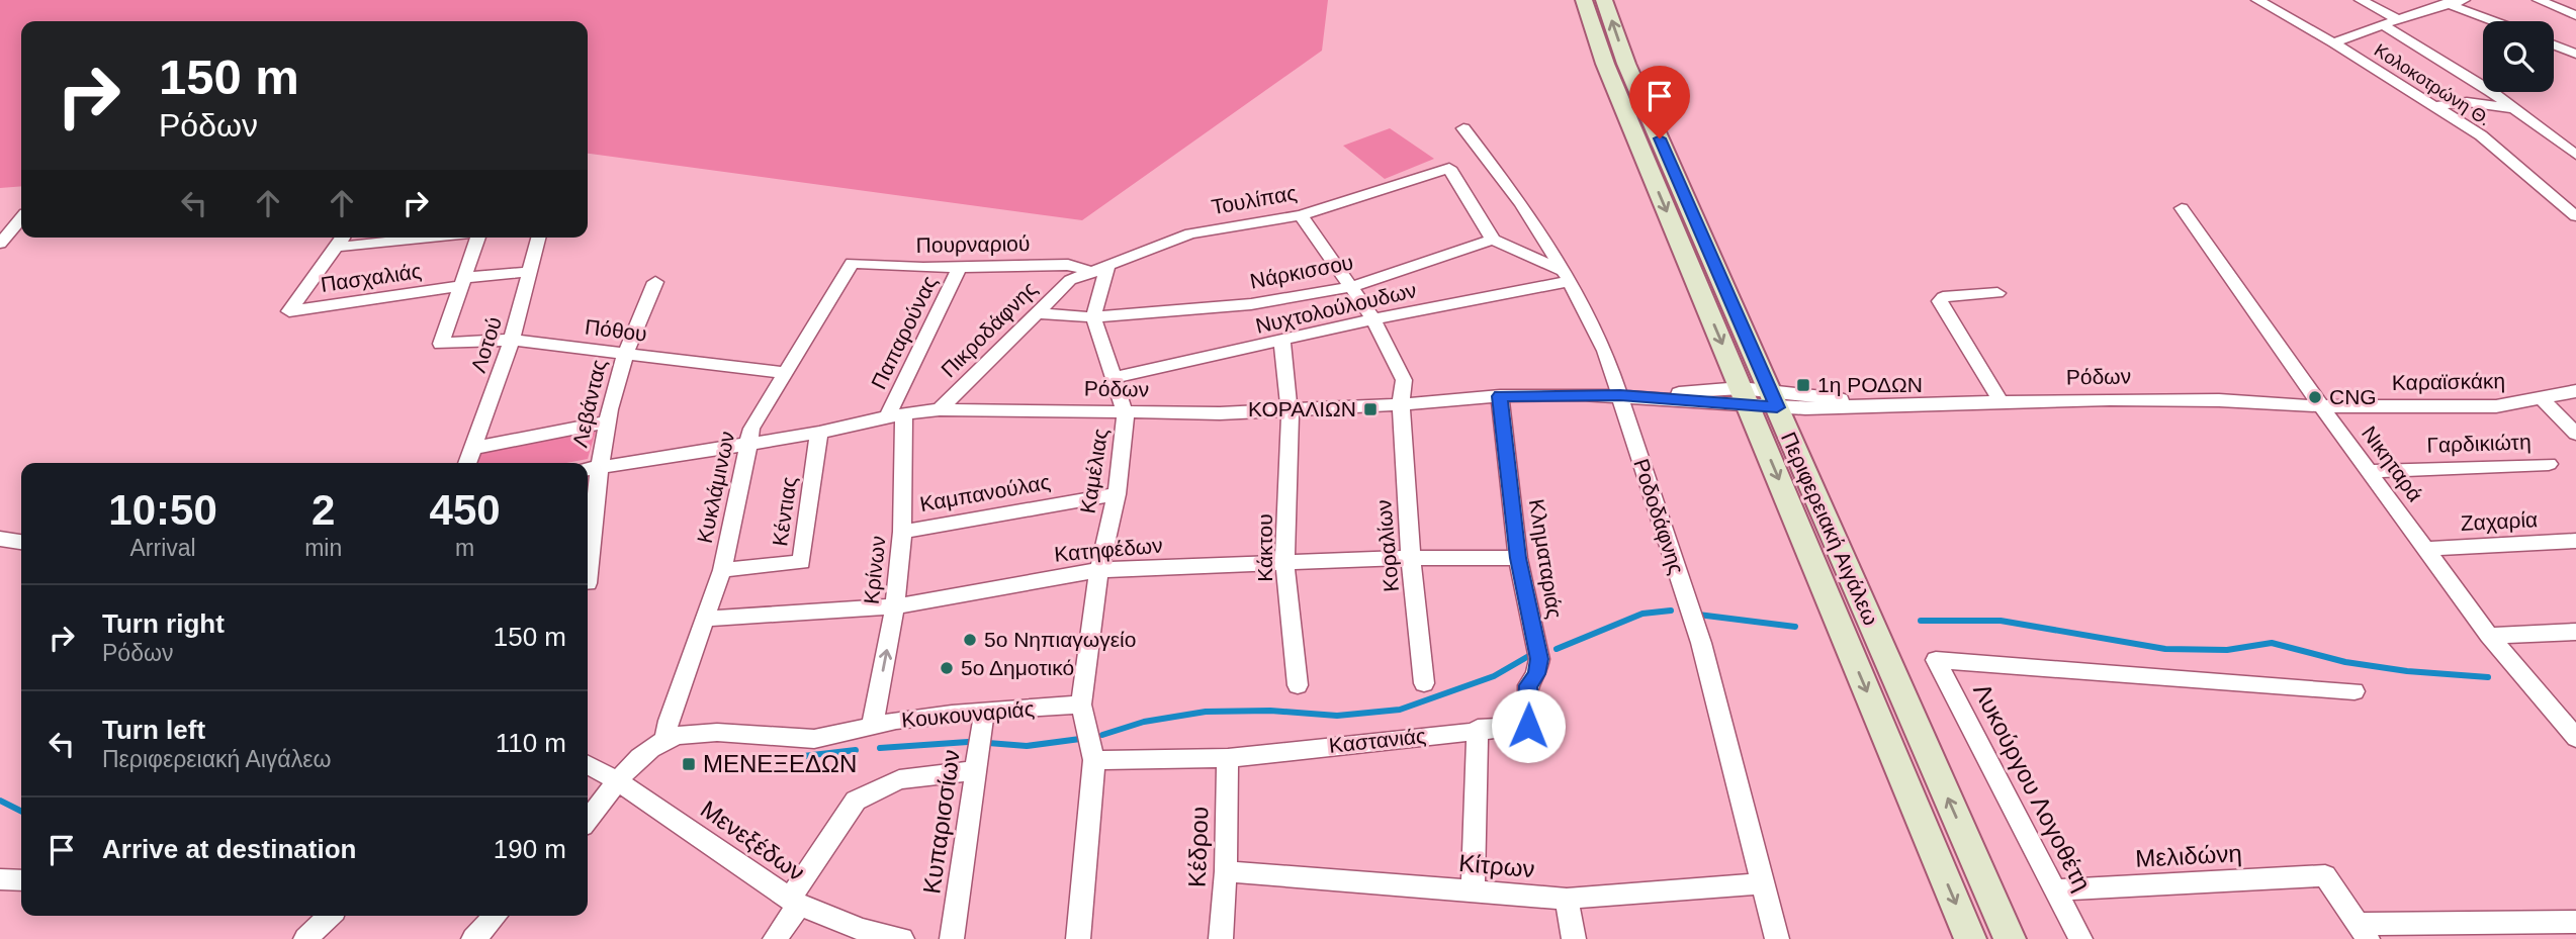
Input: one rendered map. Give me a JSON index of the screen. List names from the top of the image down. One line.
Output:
{"streets":{"main road":["Περιφερειακή Αιγάλεω"],"street":["Κολοκοτρώνη Θ.","Τουλίπας","Πουρναριού","Νάρκισσου","Πασχαλιάς","Νυχτολούλουδων","Πικροδάφνης","Πόθου","Παπαρούνας","Λοτού","Ρόδων","Καραϊσκάκη","Λεβάντας","Γαρδικιώτη","Νικηταρά","Καμέλιας","Κυκλάμινων","Καμπανούλας","Κέντιας","Ροδοδάφνης","Ζαχαρία","Κοραλίων","Κάκτου","Κατηφέδων","Κληματαριάς","Κρίνων","Κουκουναριάς","Καστανιάς","Λυκούργου Λογοθέτη","Κυπαρισσίων","Μενεξέδων","Κέδρου","Μελιδώνη","Κίτρων"]},"crossings":[["Τουλίπας","Πουρναριού"],["Τουλίπας","Νάρκισσου"],["Τουλίπας","Πικροδάφνης"],["Τουλίπας","Κοραλίων"],["Πουρναριού","Παπαρούνας"],["Πουρναριού","Κυκλάμινων"],["Νάρκισσου","Πικροδάφνης"],["Νάρκισσου","Καμέλιας"],["Νάρκισσου","Κοραλίων"],["Πασχαλιάς","Πόθου"],["Πασχαλιάς","Λοτού"],["Νυχτολούλουδων","Καμέλιας"],["Νυχτολούλουδων","Ροδοδάφνης"],["Νυχτολούλουδων","Κοραλίων"],["Νυχτολούλουδων","Κάκτου"],["Πικροδάφνης","Ρόδων"],["Πόθου","Λοτού"],["Πόθου","Λεβάντας"],["Πόθου","Κυκλάμινων"],["Παπαρούνας","Ρόδων"],["Παπαρούνας","Κρίνων"],["Ρόδων","Καραϊσκάκη"],["Ρόδων","Λεβάντας"],["Ρόδων","Νικηταρά"],["Ρόδων","Καμέλιας"],["Ρόδων","Κυκλάμινων"],["Ρόδων","Κέντιας"],["Ρόδων","Ροδοδάφνης"],["Ρόδων","Περιφερειακή Αιγάλεω"],["Ρόδων","Κοραλίων"],["Ρόδων","Κάκτου"],["Ρόδων","Κληματαριάς"],["Ρόδων","Κρίνων"],["Καραϊσκάκη","Νικηταρά"],["Γαρδικιώτη","Νικηταρά"],["Νικηταρά","Ζαχαρία"],["Καμέλιας","Καμπανούλας"],["Καμέλιας","Κατηφέδων"],["Καμέλιας","Κουκουναριάς"],["Καμέλιας","Καστανιάς"],["Κυκλάμινων","Κέντιας"],["Κυκλάμινων","Κατηφέδων"],["Κυκλάμινων","Κουκουναριάς"],["Καμπανούλας","Κρίνων"],["Ροδοδάφνης","Κίτρων"],["Κοραλίων","Κατηφέδων"],["Κάκτου","Κατηφέδων"],["Κατηφέδων","Κληματαριάς"],["Κατηφέδων","Κρίνων"],["Κληματαριάς","Καστανιάς"],["Κρίνων","Κουκουναριάς"],["Κουκουναριάς","Κυπαρισσίων"],["Κουκουναριάς","Μενεξέδων"],["Καστανιάς","Κέδρου"],["Λυκούργου Λογοθέτη","Μελιδώνη"],["Κέδρου","Κίτρων"]],"one_way":["Κρίνων"],"places":{"transit":["1η ΡΟΔΩΝ","ΚΟΡΑΛΙΩΝ","ΜΕΝΕΞΕΔΩΝ"],"other":["CNG","5ο Νηπιαγωγείο","5ο Δημοτικό"]},"page":{"turn":["150 m","Ρόδων"],"eta":["10:50","Arrival","2","min","450","m"],"list":[{"name":"Turn right","note":"Ρόδων","value":"150 m"},{"name":"Turn left","note":"Περιφερειακή Αιγάλεω","value":"110 m"},{"name":"Arrive at destination","value":"190 m"}]}}
